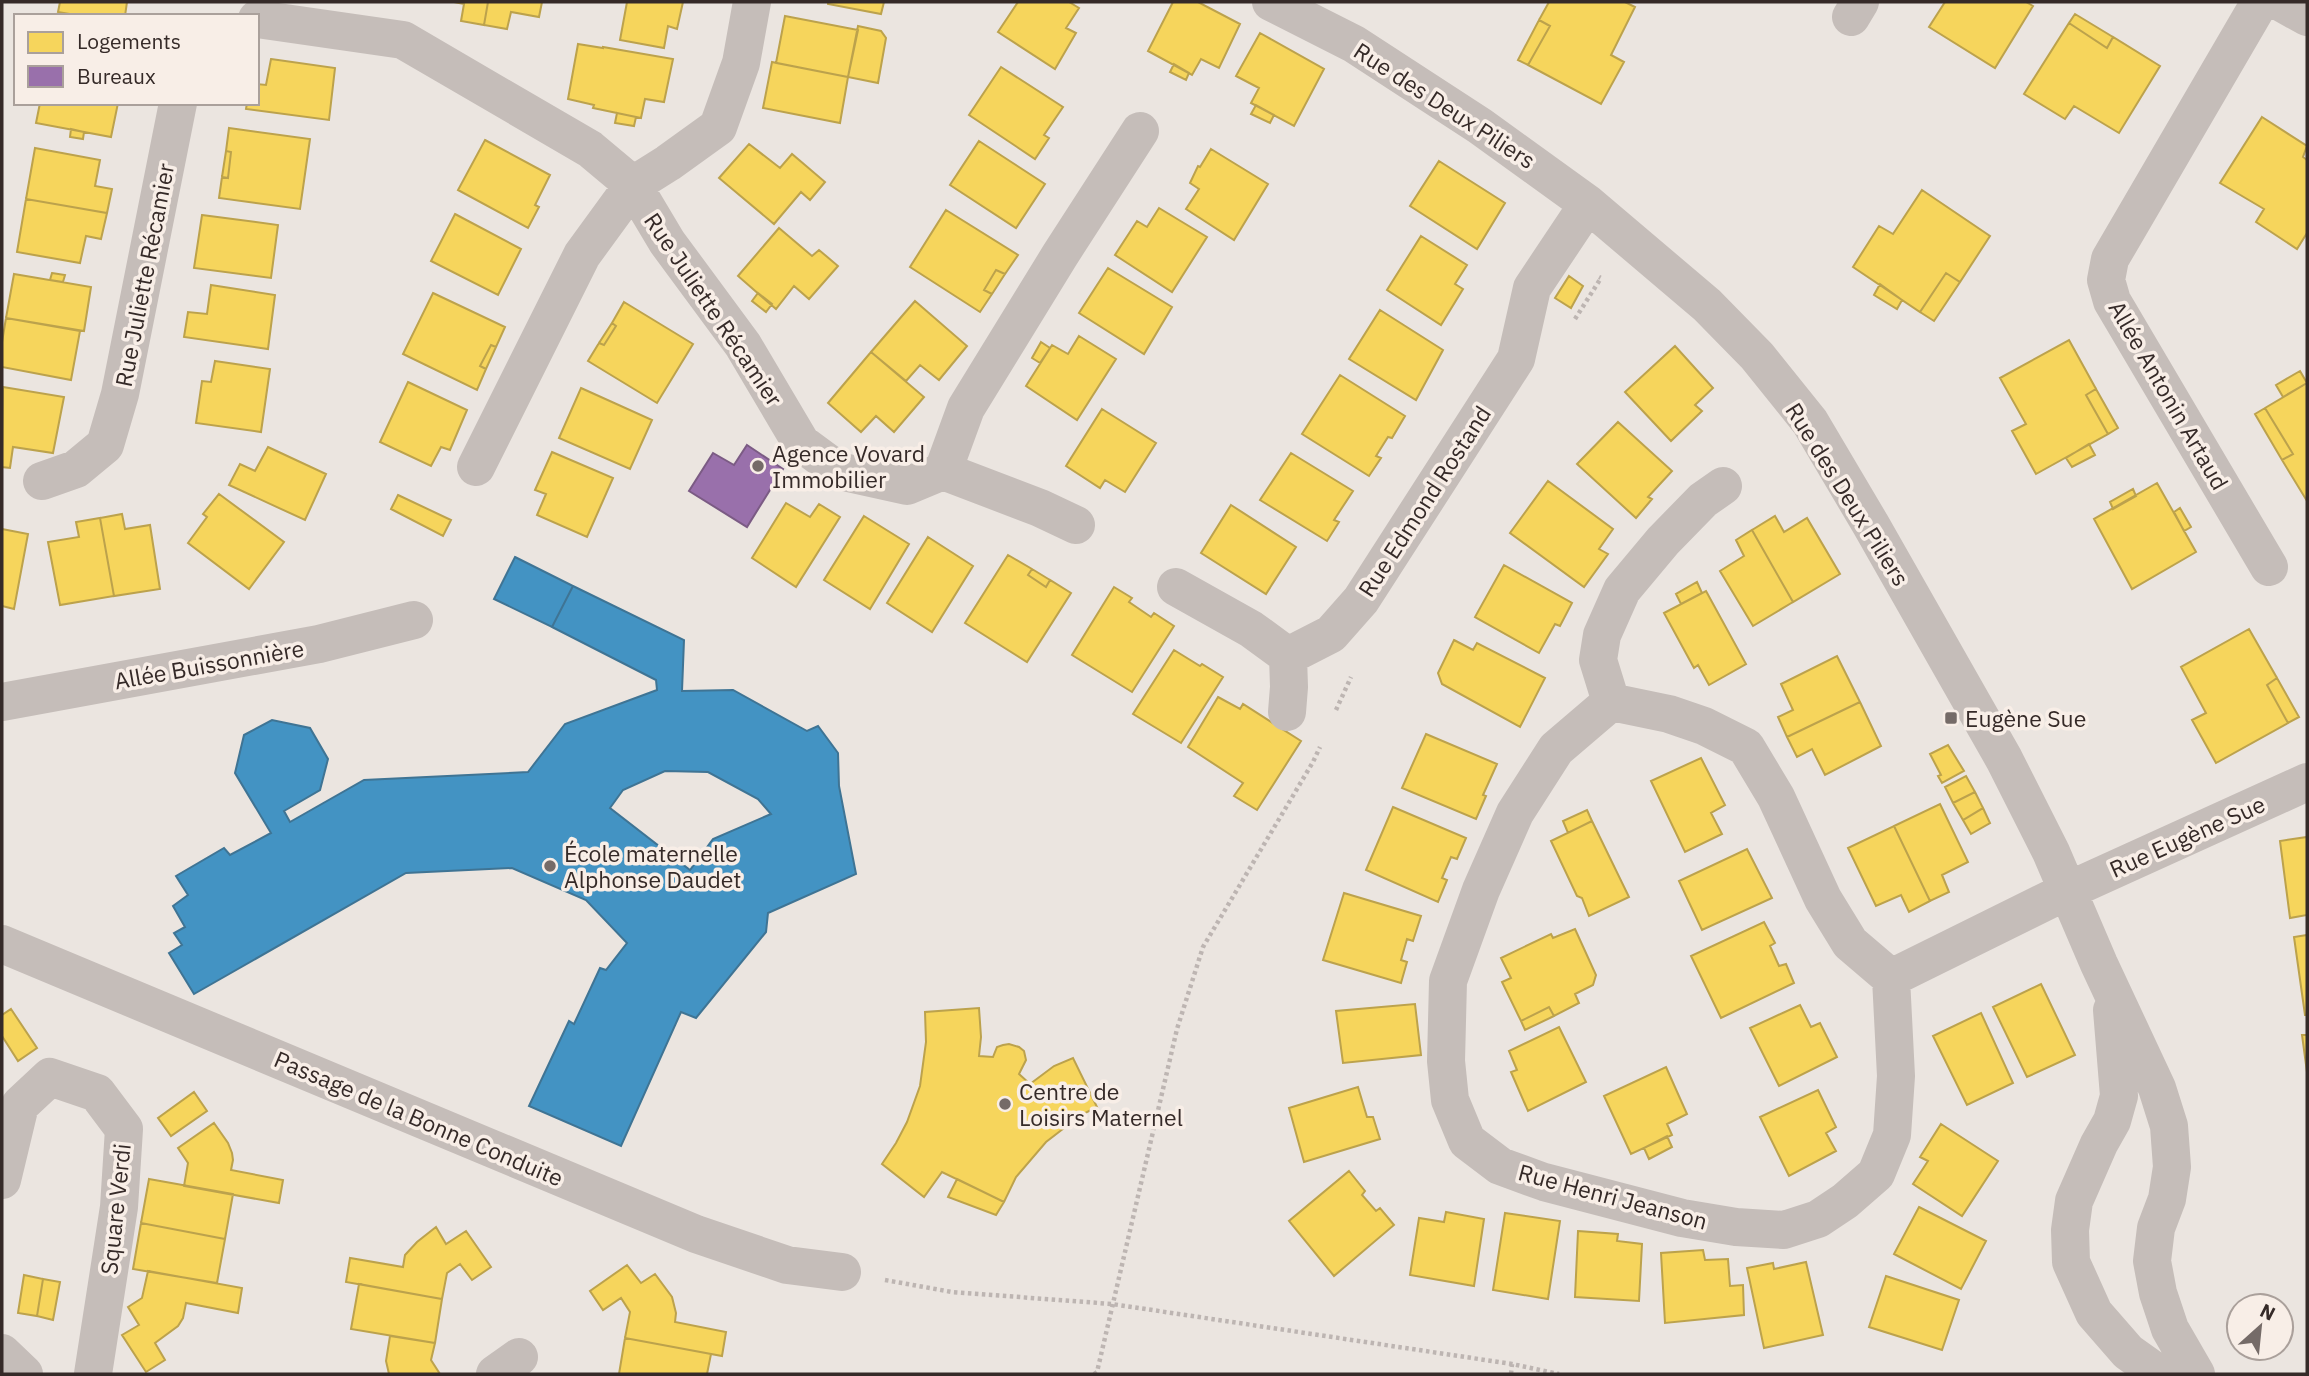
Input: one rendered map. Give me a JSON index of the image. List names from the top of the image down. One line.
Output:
{"streets":{"street":["Rue des Deux Piliers","Rue Juliette Récamier","Allée Antonin Artaud","Rue Edmond Rostand","Allée Buissonnière","Rue Eugène Sue","Passage de la Bonne Conduite","Rue Henri Jeanson","Square Verdi"]},"crossings":[["Rue des Deux Piliers","Rue Edmond Rostand"],["Rue des Deux Piliers","Rue Eugène Sue"]],"places":{"other":["Agence Vovard Immobilier","École maternelle Alphonse Daudet","Centre de Loisirs Maternel"],"transit":["Eugène Sue"]},"legend":["Logements","Bureaux"],"north":"top right"}
